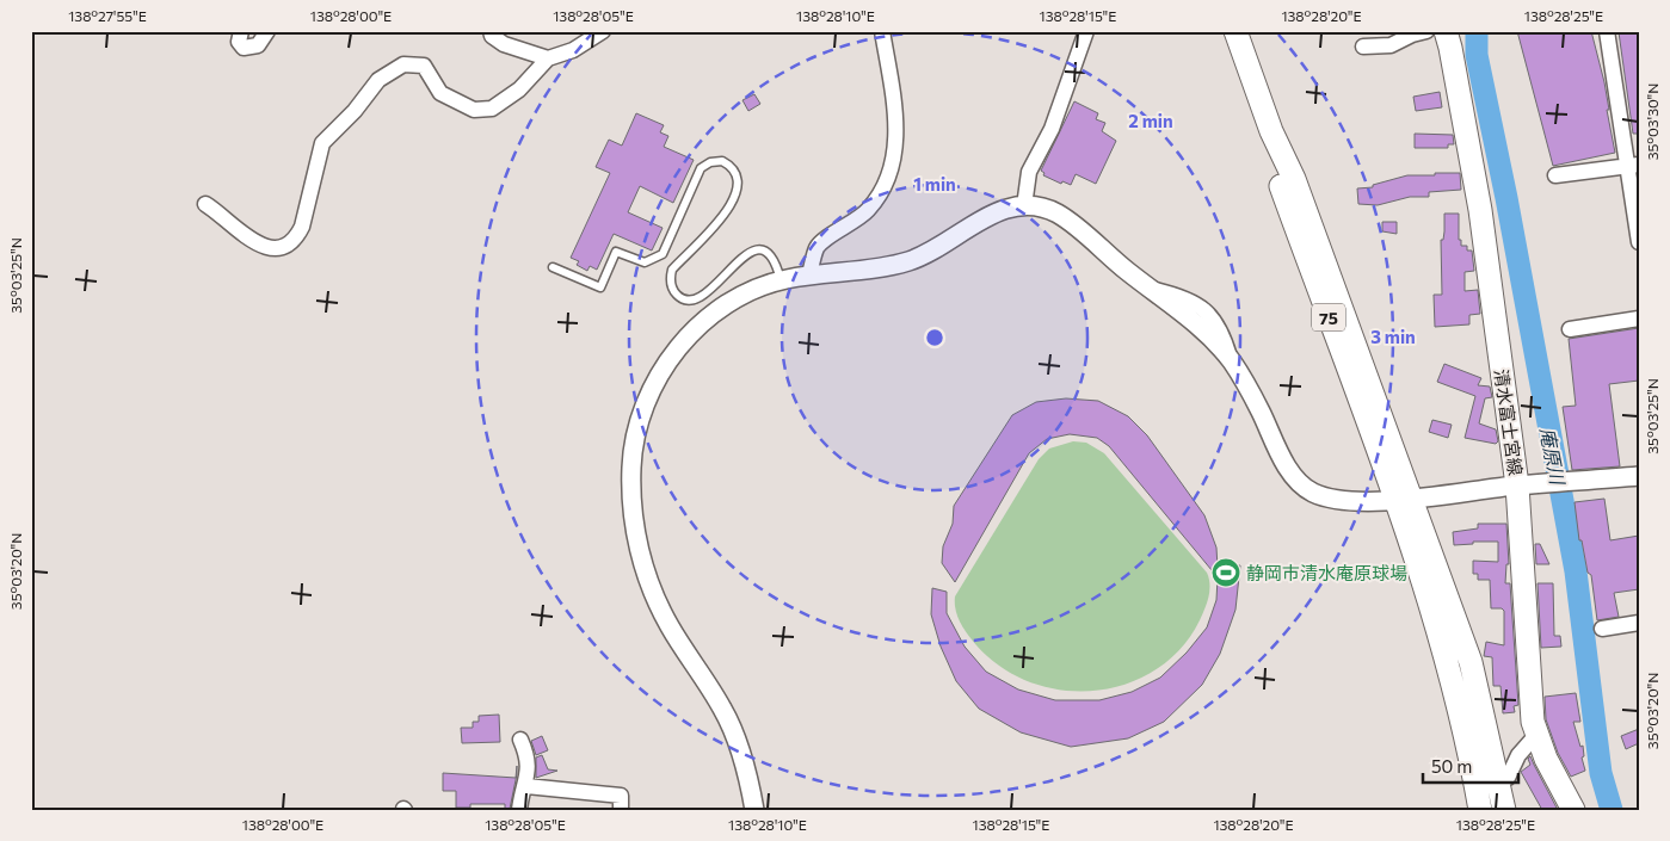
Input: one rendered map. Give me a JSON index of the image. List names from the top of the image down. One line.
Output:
{"streets":{"main road":["75","清水富士宮線"]},"water":["庵原川"],"places":{"sports":["静岡市清水庵原球場"]},"scale_bar":"50 m","coordinates":["138°27'55\"E","138°28'00\"E","138°28'05\"E","138°28'10\"E","138°28'15\"E","138°28'20\"E","138°28'25\"E","35°03'30\"N","35°03'25\"N","35°03'20\"N"],"rings":["2 min","1 min","3 min"]}
